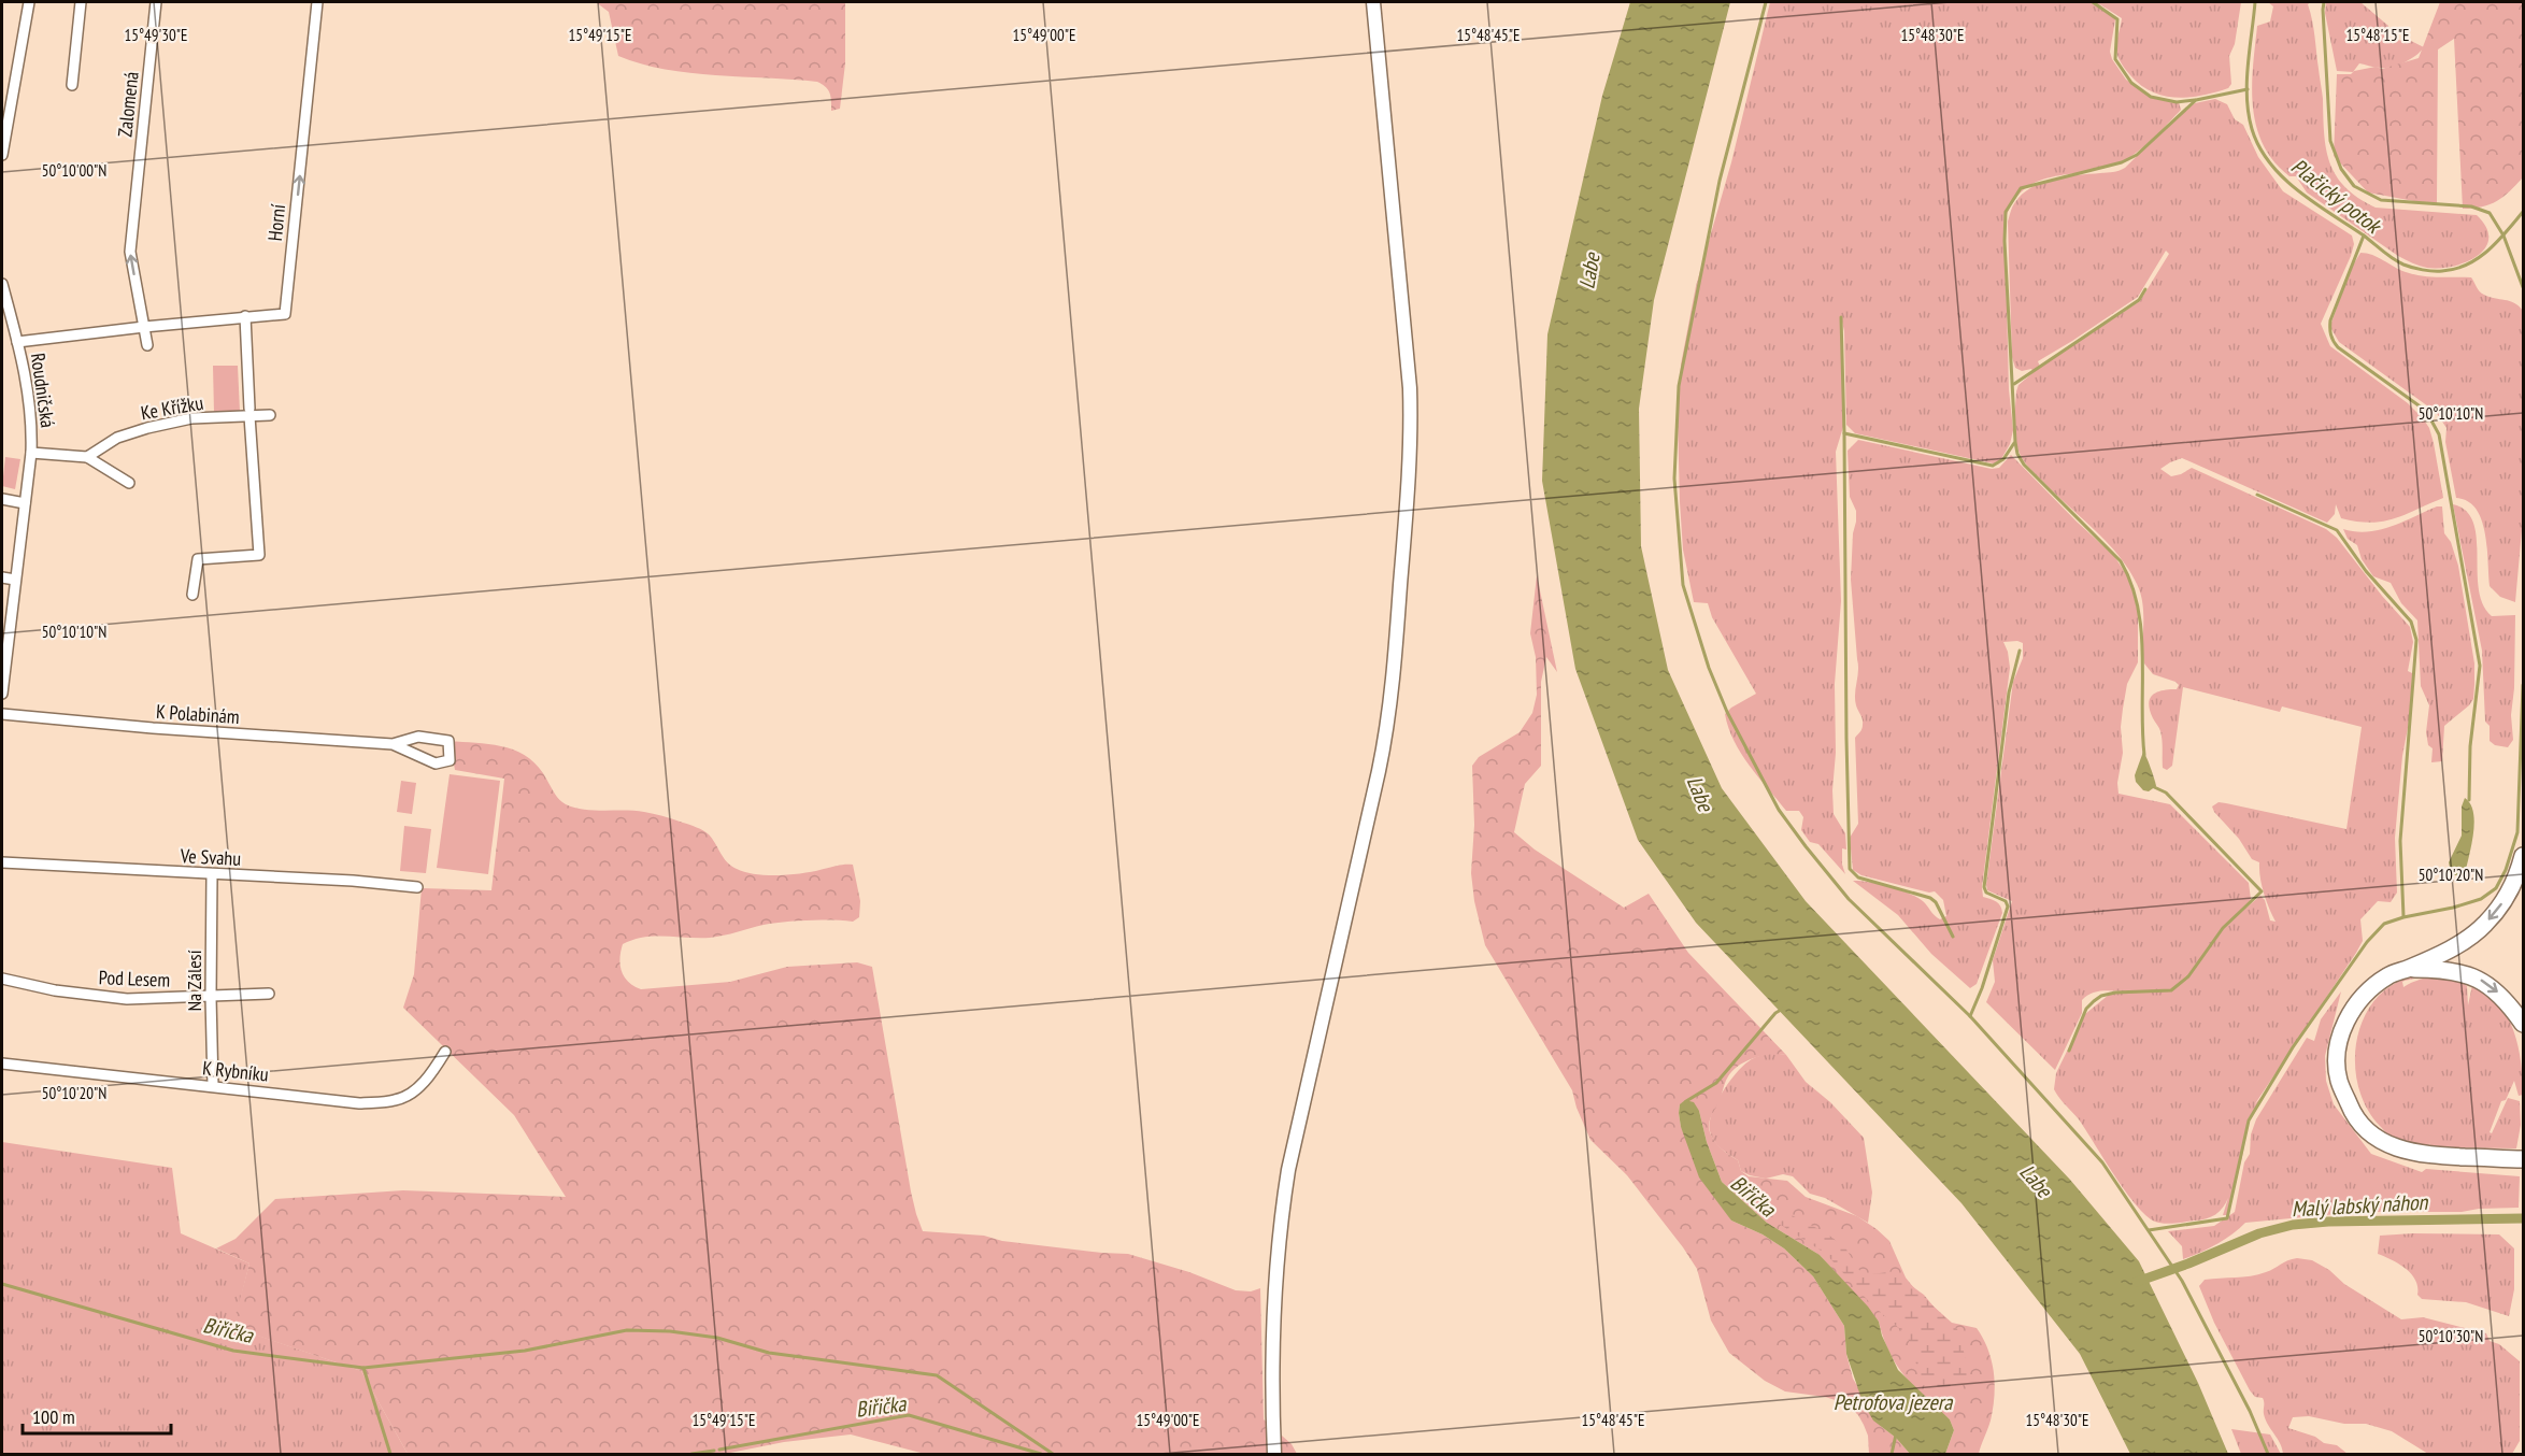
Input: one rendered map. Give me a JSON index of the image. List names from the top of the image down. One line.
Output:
{"streets":{"street":["Zalomená","Horní","Roudničská","Ke Křížku","K Polabinám","Ve Svahu","Pod Lesem","Na Zálesí","K Rybníku"]},"crossings":[["Ve Svahu","Na Zálesí"],["Pod Lesem","Na Zálesí"],["Na Zálesí","K Rybníku"]],"one_way":["Zalomená","Horní"],"water":["Plačický potok","Labe","Biřička","Malý labský náhon","Petrofova jezera"],"scale_bar":"100 m","coordinates":["15°49'30\"E","15°49'15\"E","15°49'00\"E","15°48'45\"E","15°48'30\"E","15°48'15\"E","50°10'00\"N","50°10'10\"N","50°10'20\"N","50°10'30\"N"]}
